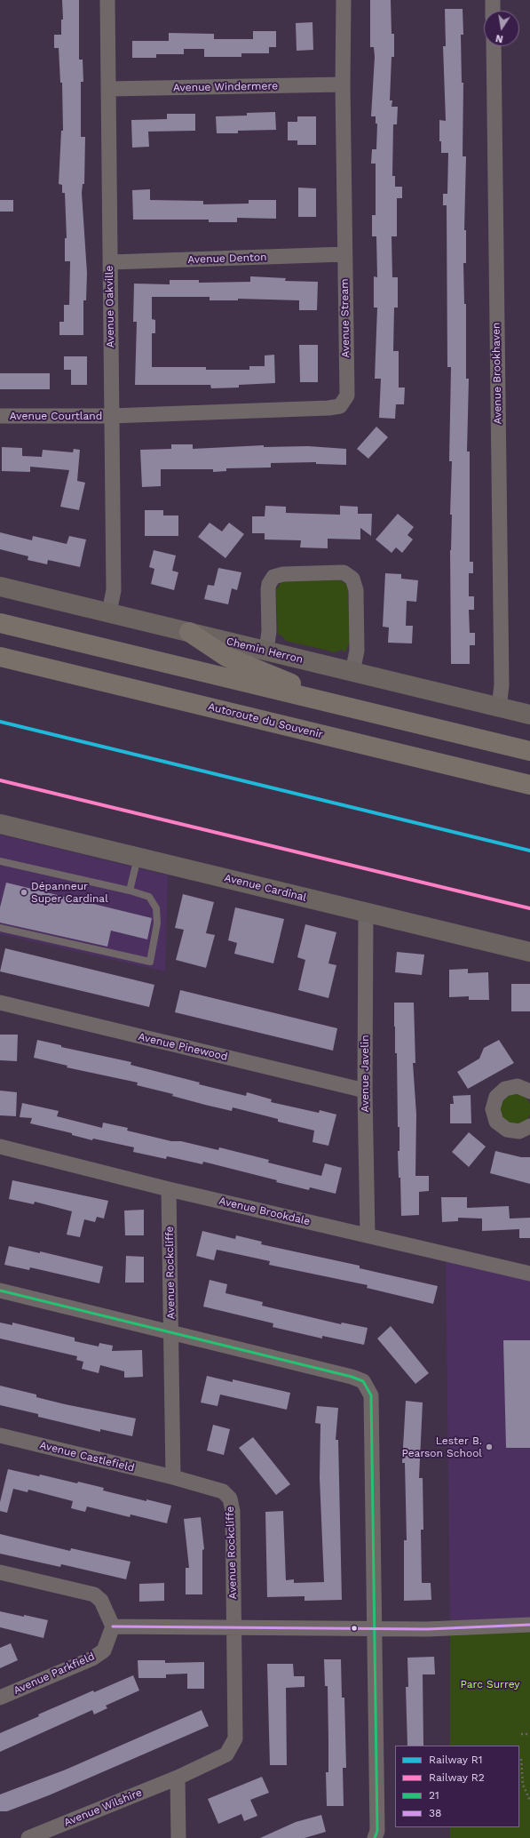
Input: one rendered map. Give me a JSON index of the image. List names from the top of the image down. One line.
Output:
{"streets":{"highway":["Autoroute du Souvenir"],"main road":["Chemin Herron","Avenue Cardinal"],"street":["Avenue Windermere","Avenue Denton","Avenue Oakville","Avenue Stream","Avenue Brookhaven","Avenue Courtland","Avenue Pinewood","Avenue Javelin","Avenue Brookdale","Avenue Rockcliffe","Avenue Castlefield","Avenue Parkfield","Avenue Wilshire"]},"crossings":[["Avenue Windermere","Avenue Oakville"],["Avenue Windermere","Avenue Stream"],["Avenue Denton","Avenue Oakville"],["Avenue Denton","Avenue Stream"],["Avenue Oakville","Avenue Stream"],["Avenue Oakville","Avenue Courtland"],["Avenue Oakville","Chemin Herron"],["Avenue Stream","Avenue Courtland"],["Avenue Brookhaven","Chemin Herron"],["Avenue Cardinal","Avenue Javelin"],["Avenue Pinewood","Avenue Javelin"],["Avenue Javelin","Avenue Brookdale"],["Avenue Brookdale","Avenue Rockcliffe"],["Avenue Rockcliffe","Avenue Castlefield"],["Avenue Rockcliffe","Avenue Wilshire"]],"parks":["Parc Surrey"],"places":["Dépanneur Super Cardinal","Lester B. Pearson School"],"lines":["rail line R1","rail line R2","transit line 21","transit line 38"],"legend":["Railway R1","Railway R2","21","38"],"north":"bottom"}
